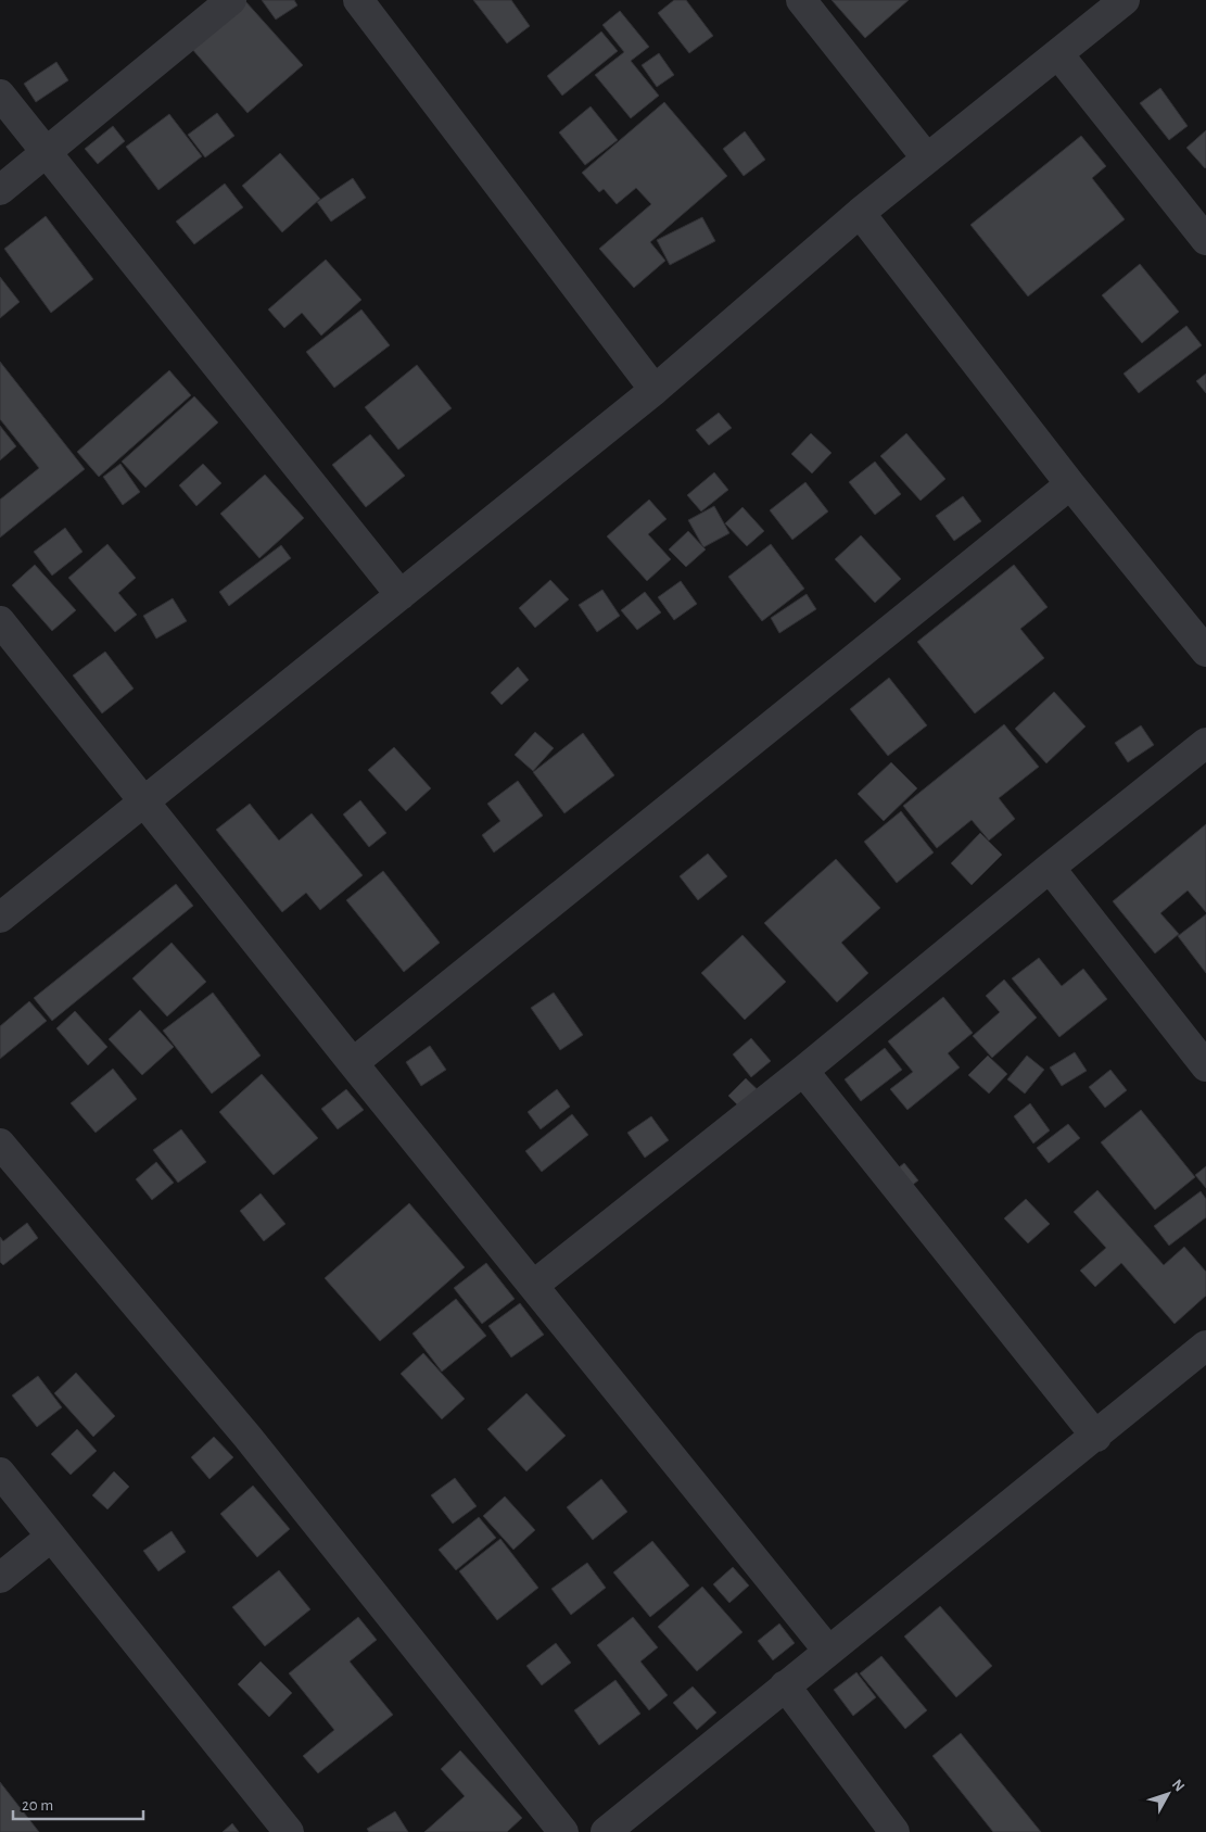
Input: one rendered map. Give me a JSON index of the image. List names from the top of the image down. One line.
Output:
{"scale_bar":"20 m","north":"top right"}
